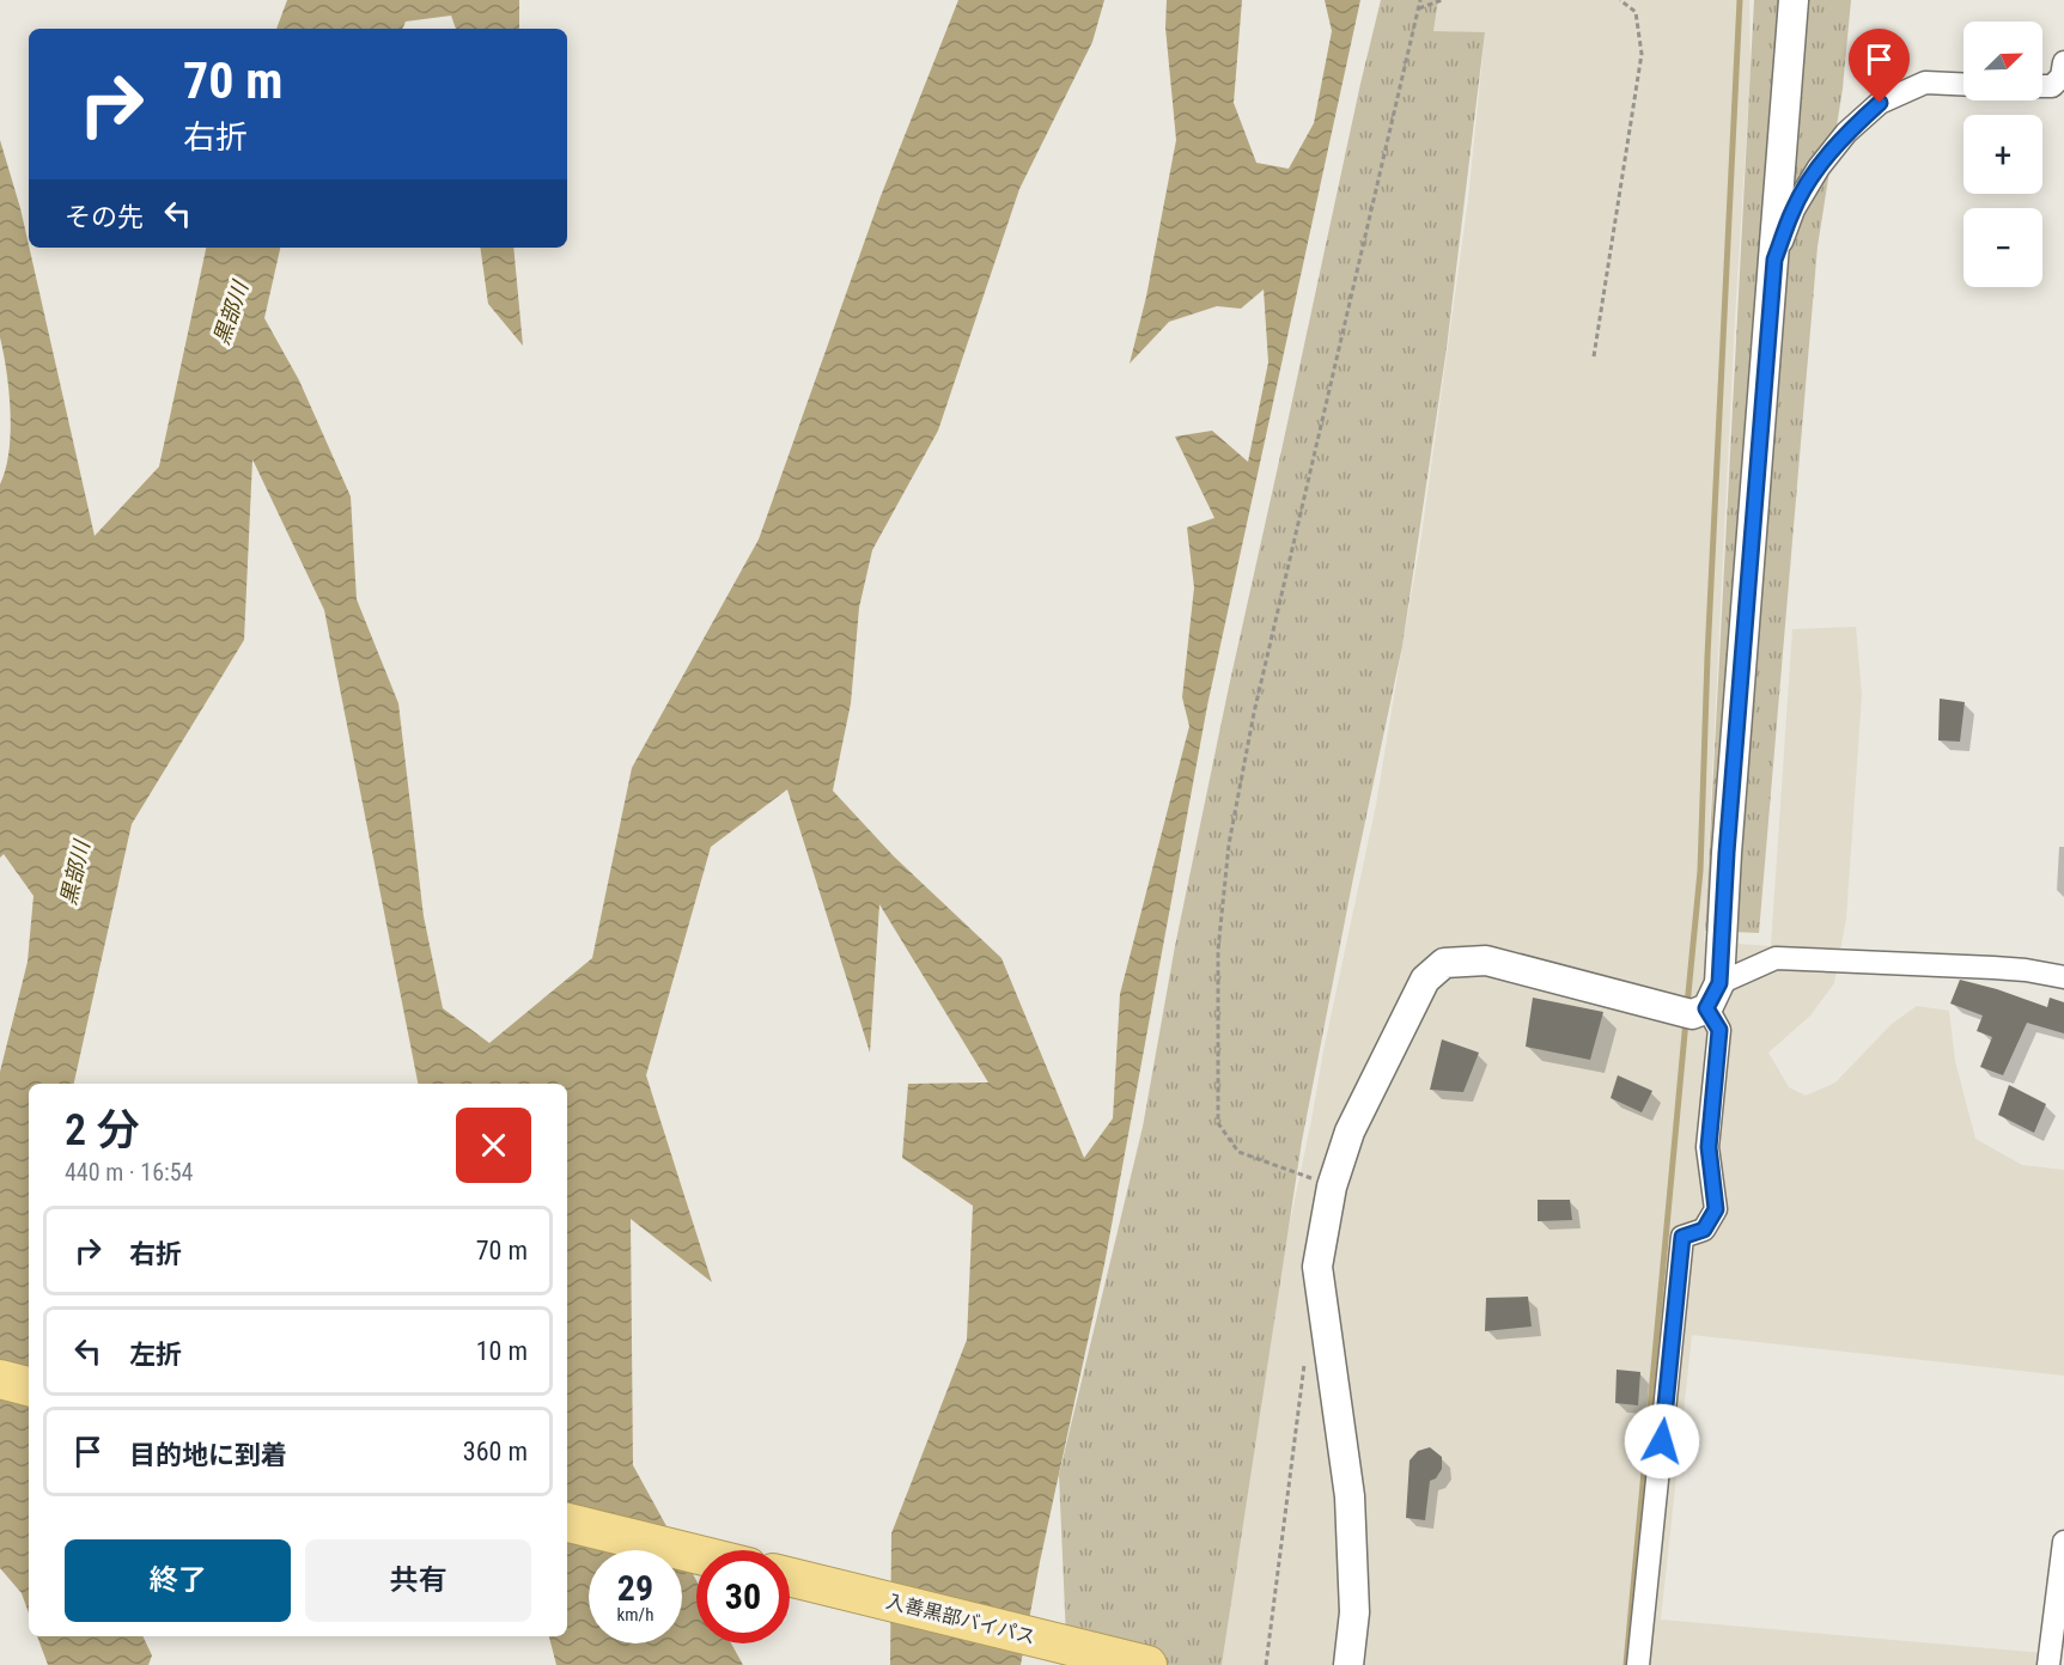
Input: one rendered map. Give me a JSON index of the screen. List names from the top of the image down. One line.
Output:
{"streets":{"highway":["入善黒部バイパス"]},"water":["黒部川"],"north":"top right","page":{"map_buttons":["+","−"],"turn":["70 m","右折"],"then":"その先","heading":["2 分","440 m · 16:54"],"list":[{"name":"右折","value":"70 m"},{"name":"左折","value":"10 m"},{"name":"目的地に到着","value":"360 m"}],"buttons":["終了","共有"],"speed":"29 km/h","limit":"30"}}
